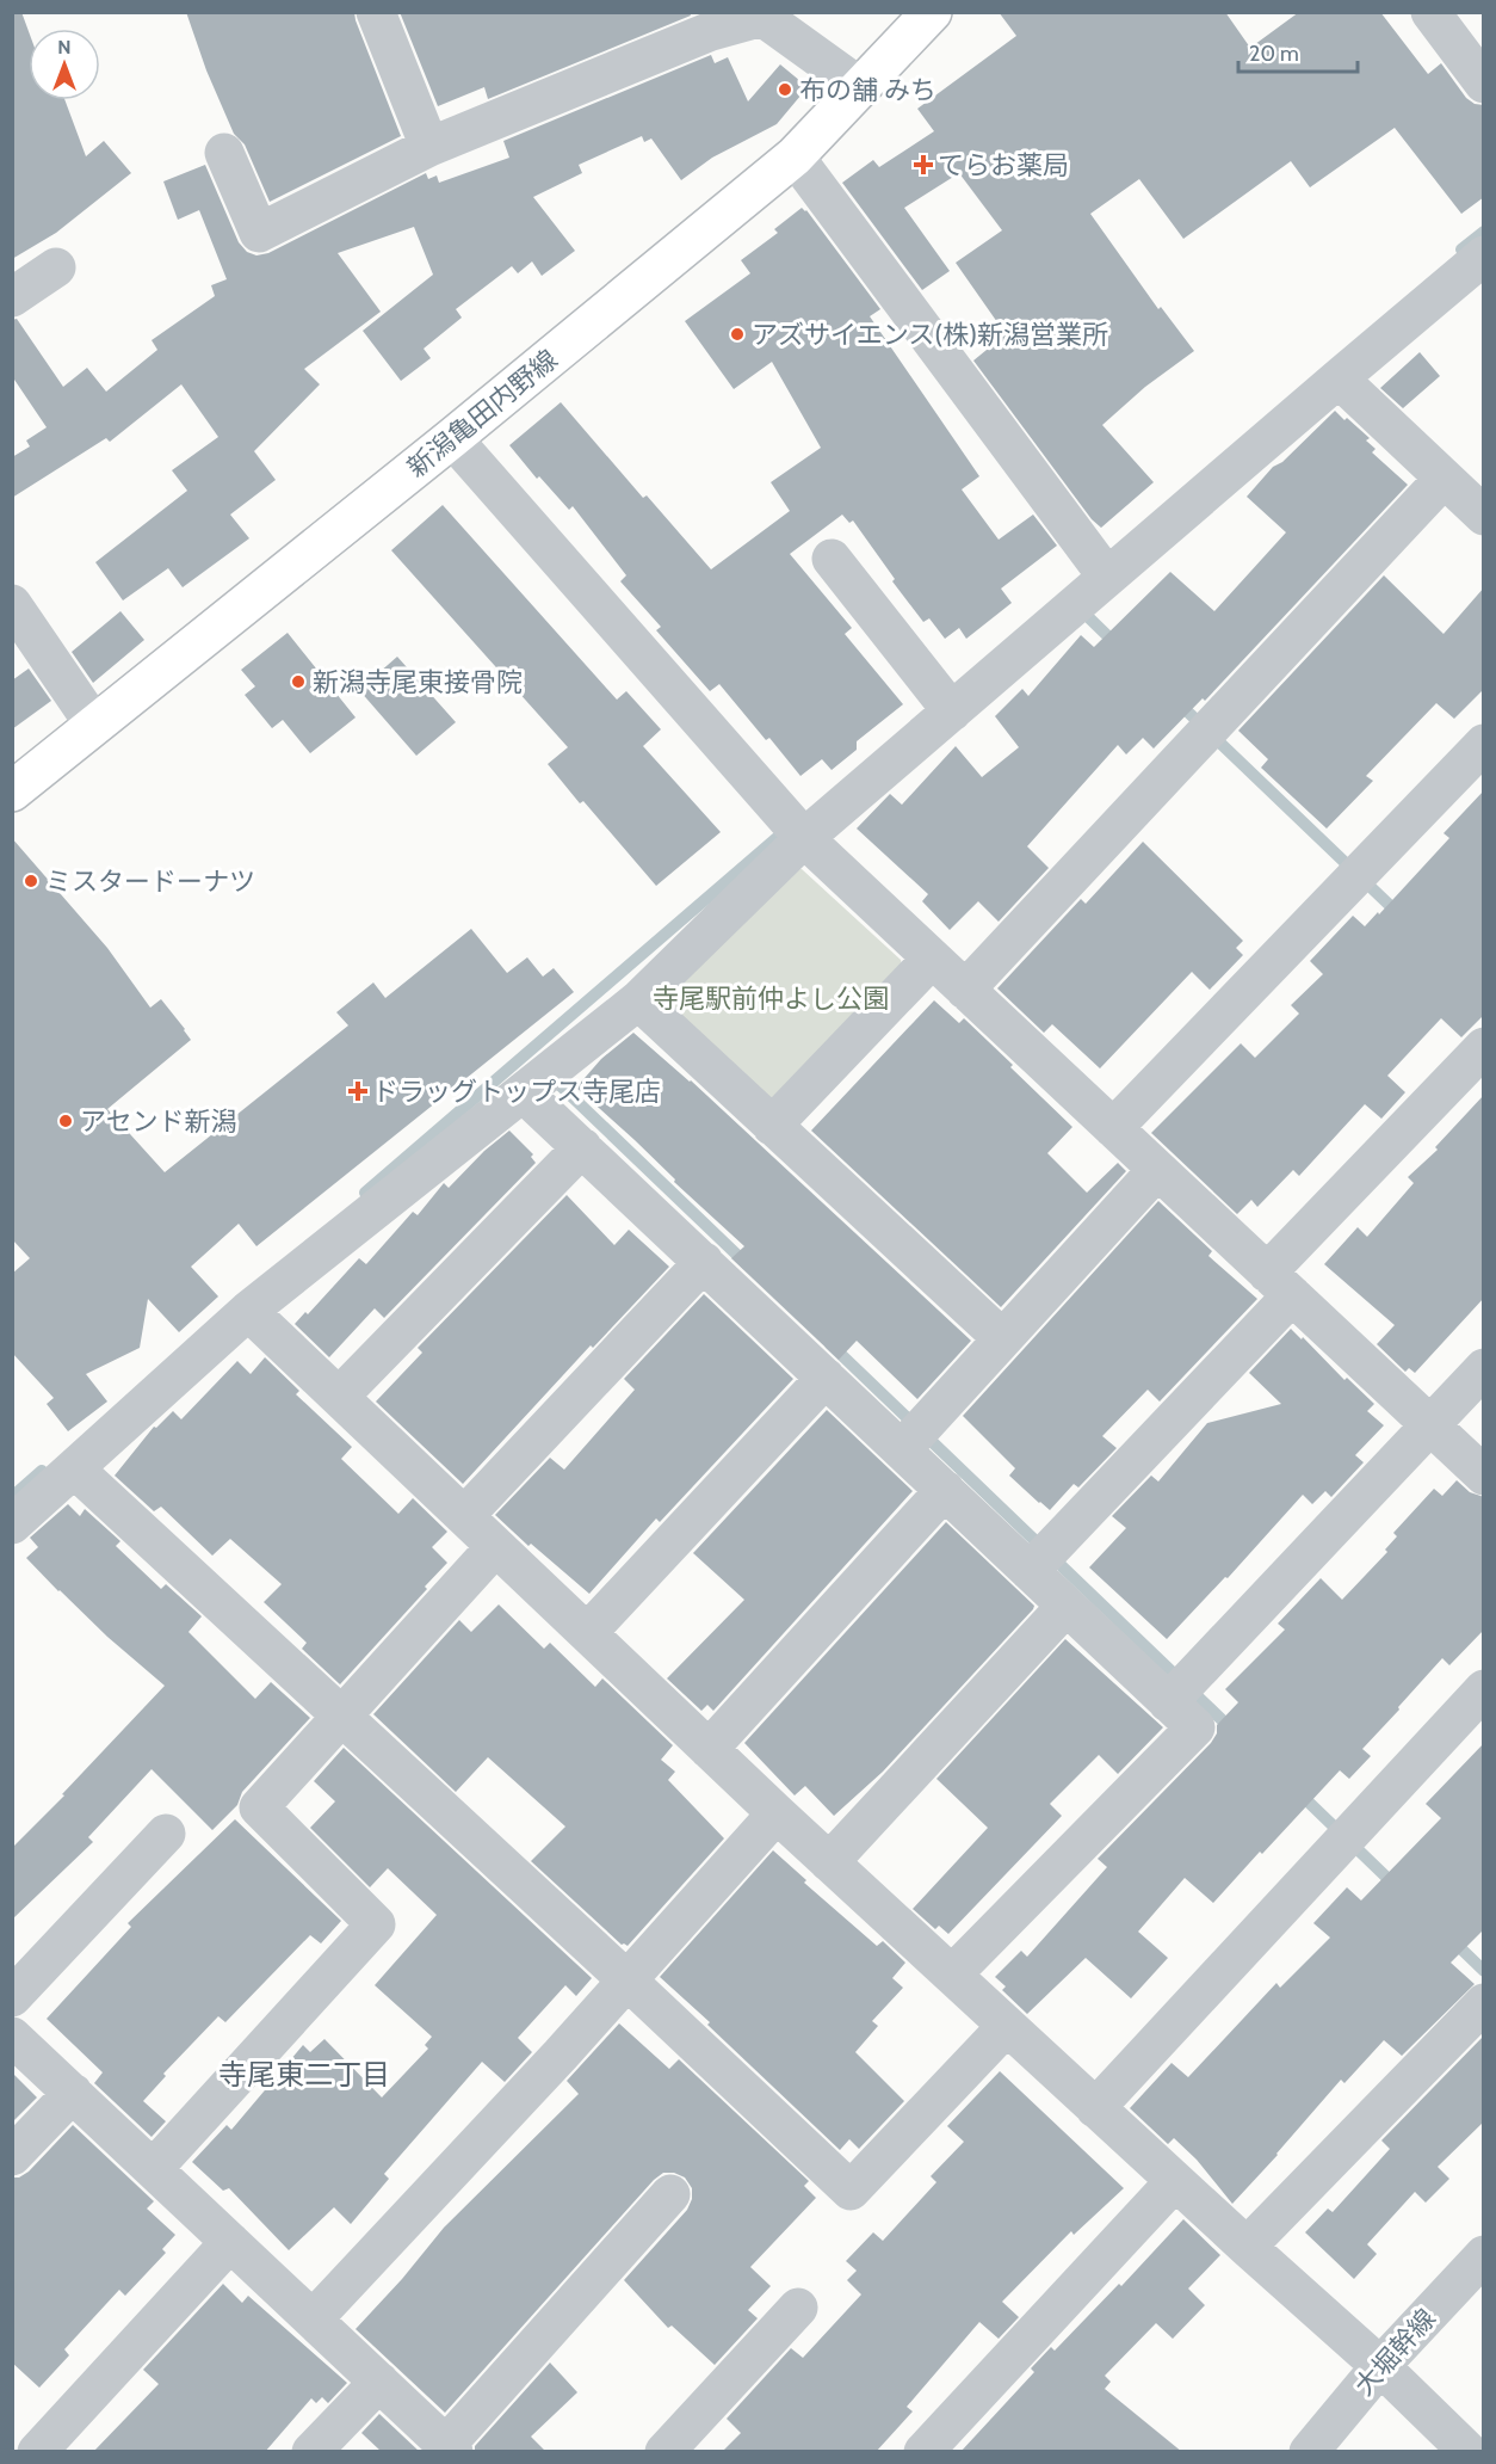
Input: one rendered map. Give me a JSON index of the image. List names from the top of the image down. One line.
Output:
{"streets":{"main road":["新潟亀田内野線"],"street":["大堀幹線"]},"districts":["寺尾東二丁目"],"parks":["寺尾駅前仲よし公園"],"places":{"other":["布の舗 みち","アズサイエンス(株)新潟営業所","新潟寺尾東接骨院","ミスタードーナツ","アセンド新潟"],"health":["てらお薬局","ドラッグトップス寺尾店"]},"scale_bar":"20 m","north":"top"}
